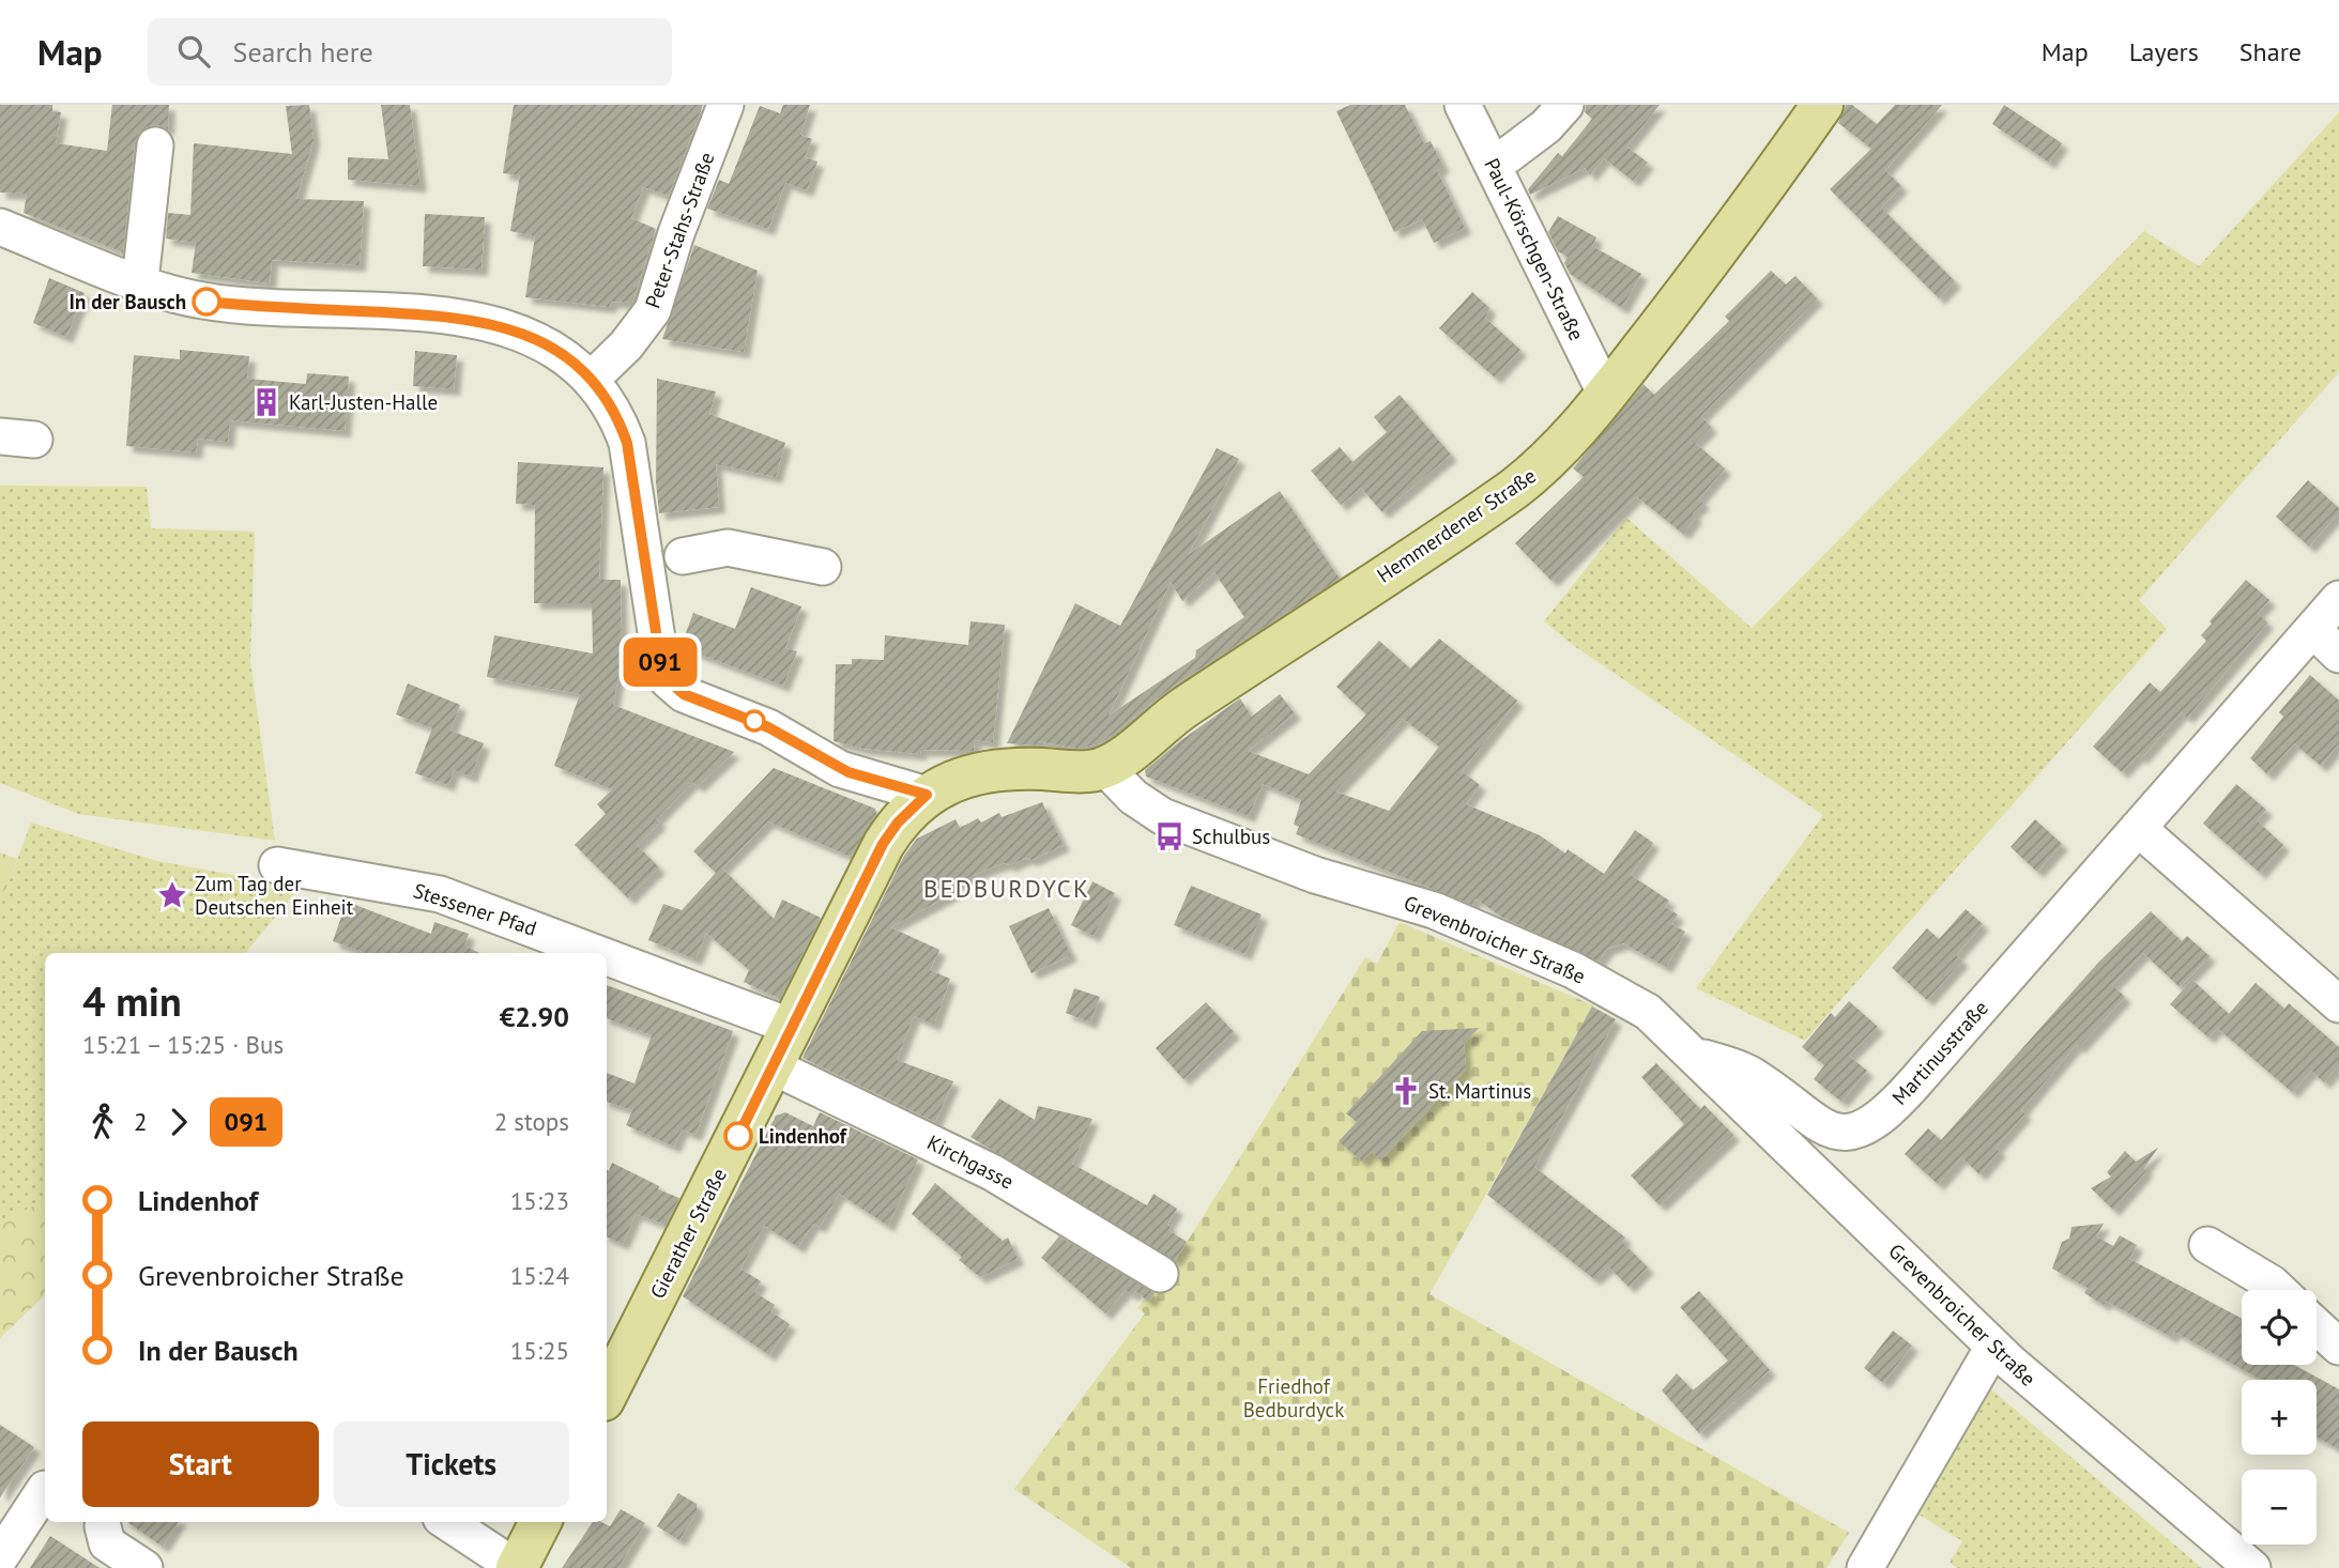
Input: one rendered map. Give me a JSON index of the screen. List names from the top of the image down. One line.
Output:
{"streets":{"main road":["Hemmerdener Straße","Gierather Straße"],"street":["Peter-Stahs-Straße","Paul-Körschgen-Straße","Stessener Pfad","Grevenbroicher Straße","Martinusstraße","Kirchgasse"]},"crossings":[["Paul-Körschgen-Straße","Hemmerdener Straße"],["Hemmerdener Straße","Grevenbroicher Straße"],["Stessener Pfad","Gierather Straße"],["Grevenbroicher Straße","Martinusstraße"],["Kirchgasse","Gierather Straße"]],"districts":["BEDBURDYCK"],"parks":["Friedhof Bedburdyck"],"places":{"other":["In der Bausch","Lindenhof"],"building":["Karl-Justen-Halle"],"bus stop":["Schulbus"],"place":["Zum Tag der Deutschen Einheit"],"church":["St. Martinus"]},"lines":["bus line 091"],"page":{"header":"Map","search":"Search here","nav":["Map","Layers","Share"],"on_map":"091","heading":["4 min","15:21 – 15:25 · Bus","€2.90"],"legs":["2","091","2 stops"],"list":[{"name":"Lindenhof","value":"15:23"},{"name":"Grevenbroicher Straße","value":"15:24"},{"name":"In der Bausch","value":"15:25"}],"map_buttons":["+","−"],"buttons":["Start","Tickets"]}}
